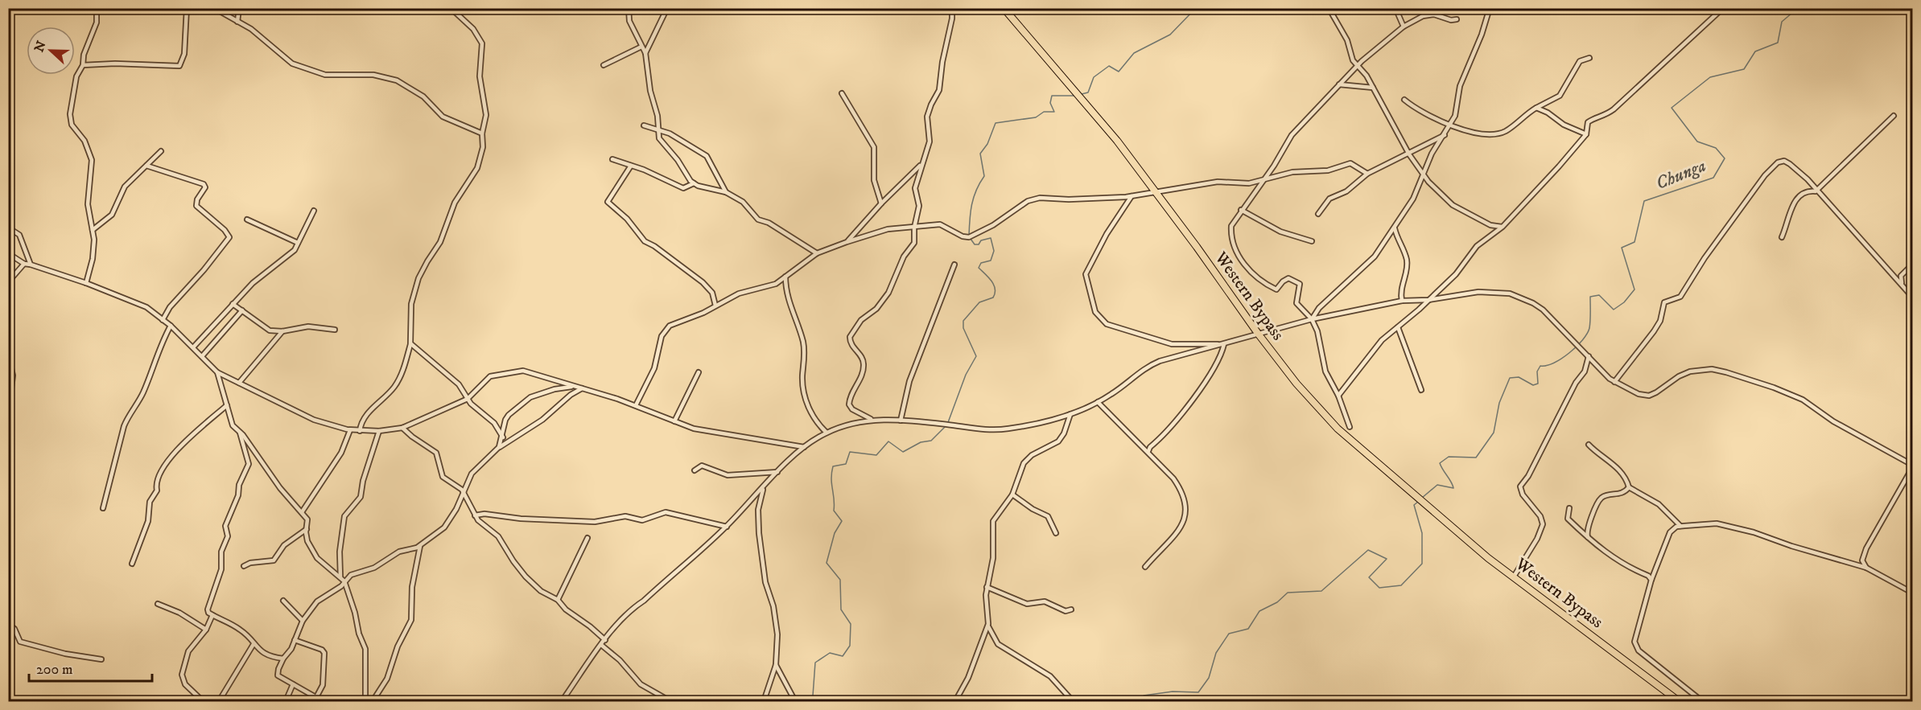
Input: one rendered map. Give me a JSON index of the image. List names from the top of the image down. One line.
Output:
{"streets":{"main road":["Western Bypass"]},"water":["Chunga"],"scale_bar":"200 m","north":"left"}
